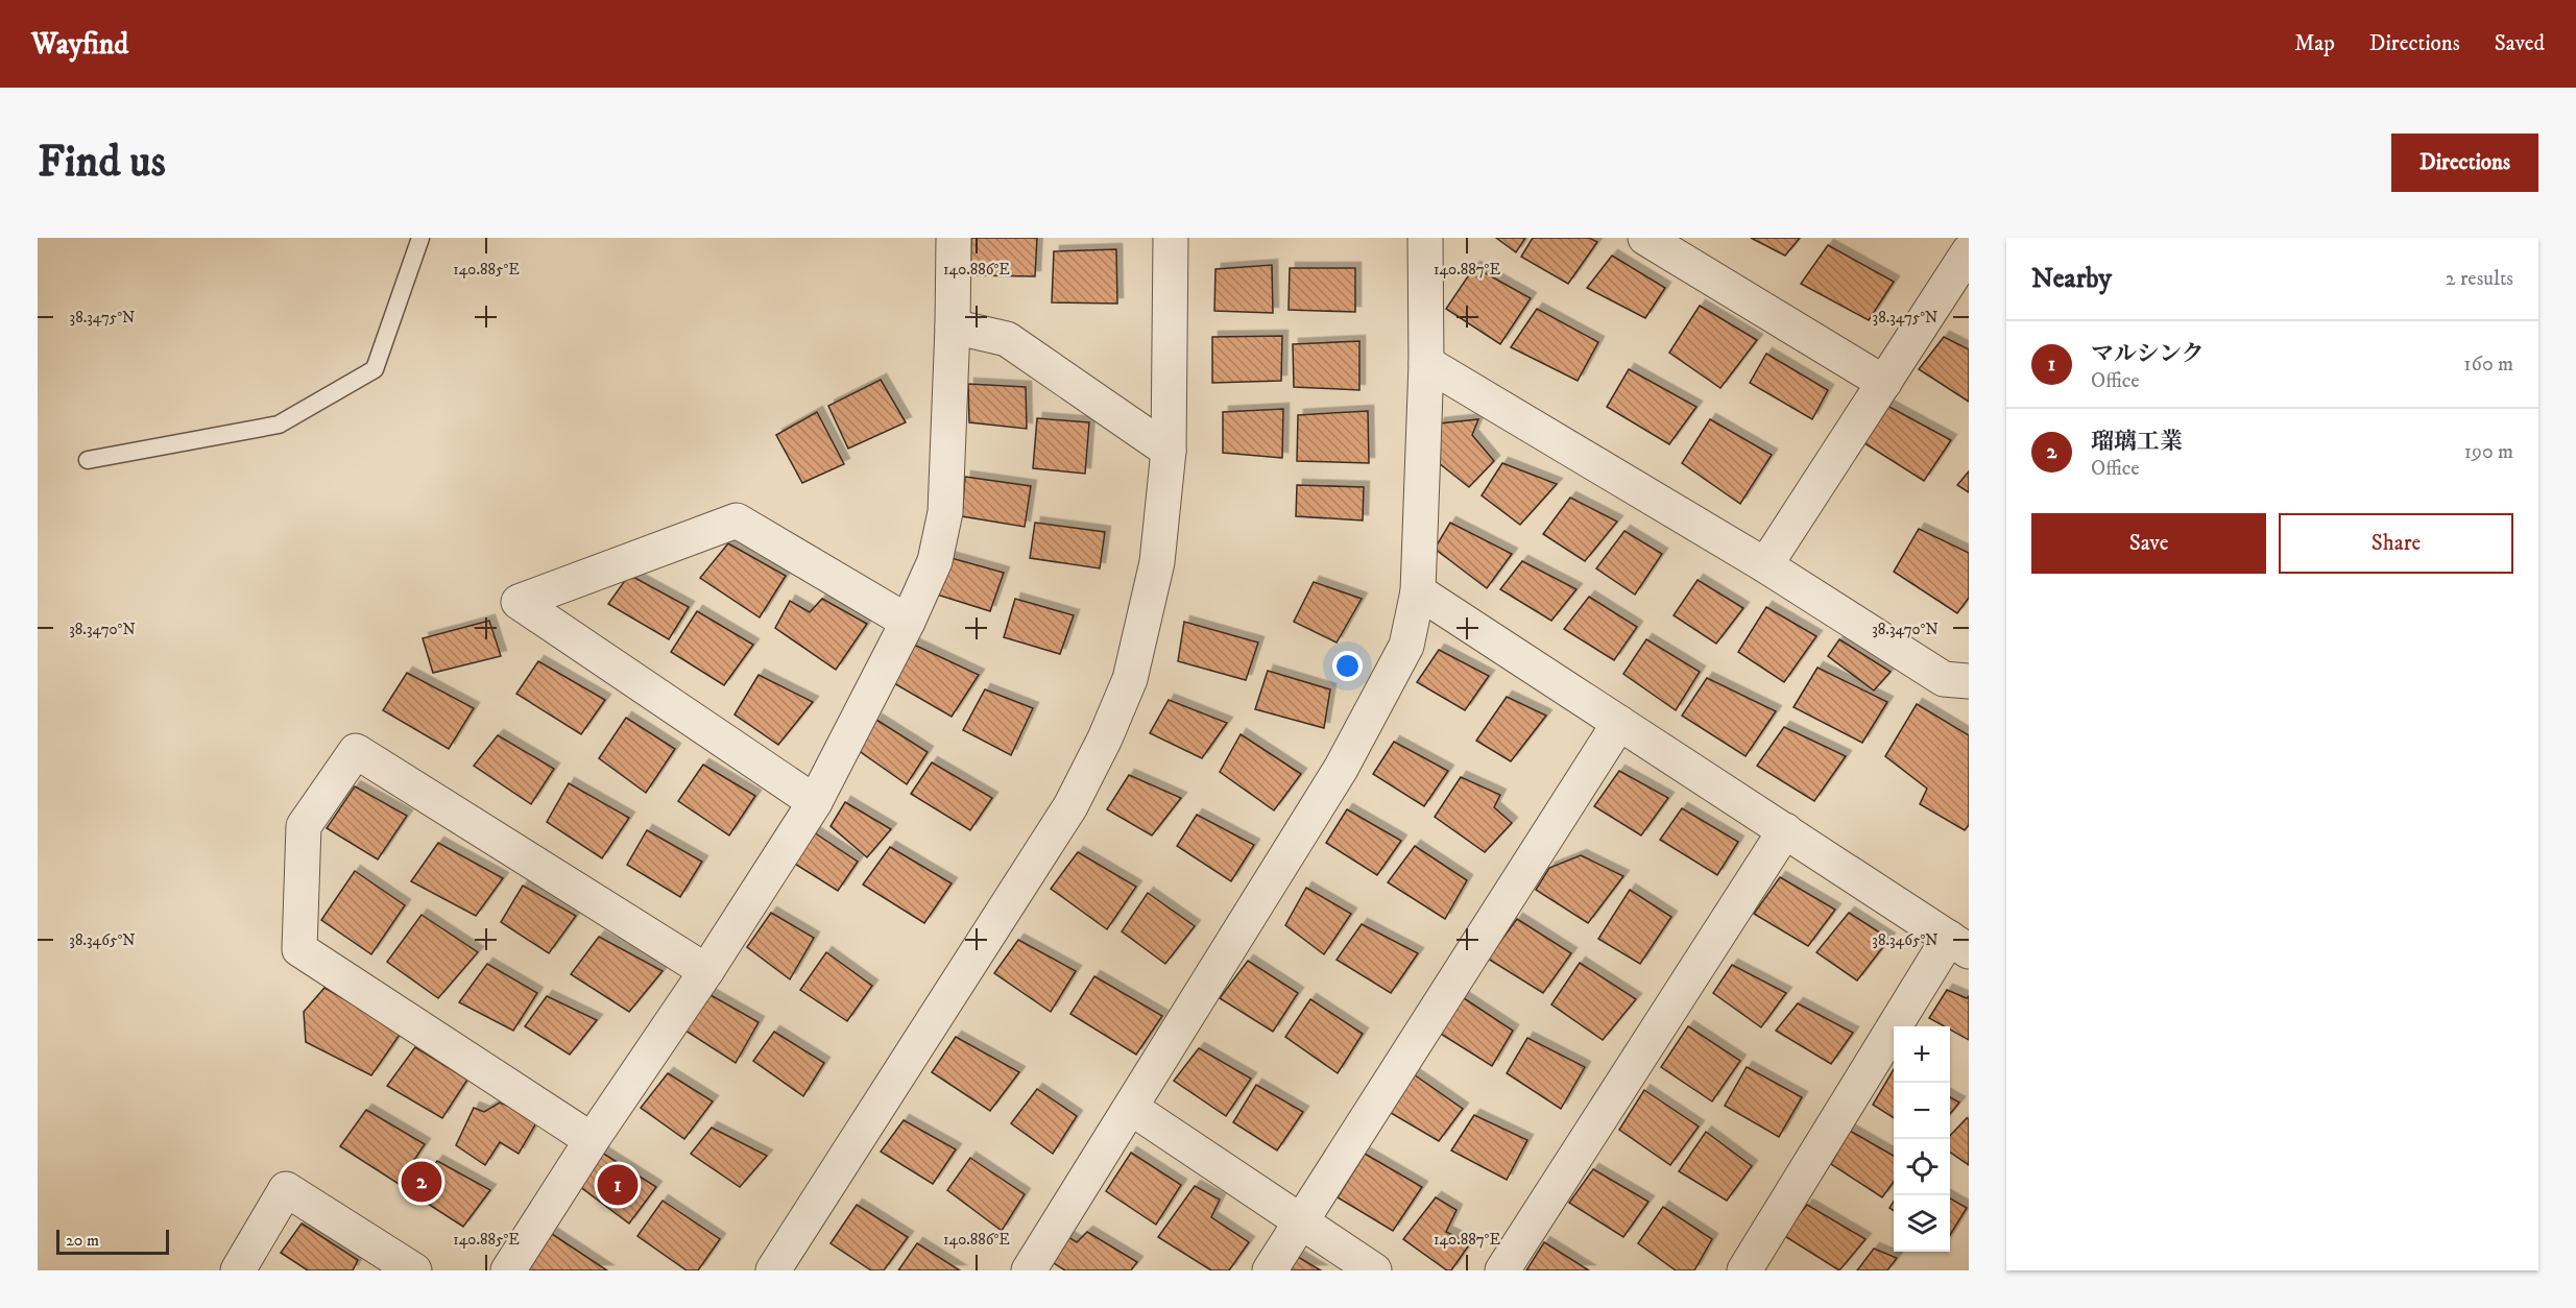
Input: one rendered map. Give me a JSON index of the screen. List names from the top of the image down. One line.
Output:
{"scale_bar":"20 m","page":{"header":"Wayfind","nav":["Map","Directions","Saved"],"buttons":["Directions",["Save","Share"]],"title":"Find us","heading":["Nearby","2 results"],"list":[{"mark":"1","name":"マルシンク","note":"Office","value":"160 m"},{"mark":"2","name":"瑠璃工業","note":"Office","value":"190 m"}],"map_buttons":["+","−"],"pins":["2","1"],"scale":"20 m"},"coordinates":["140.885°E","140.886°E","140.887°E","38.3475°N","38.3470°N","38.3465°N"]}
